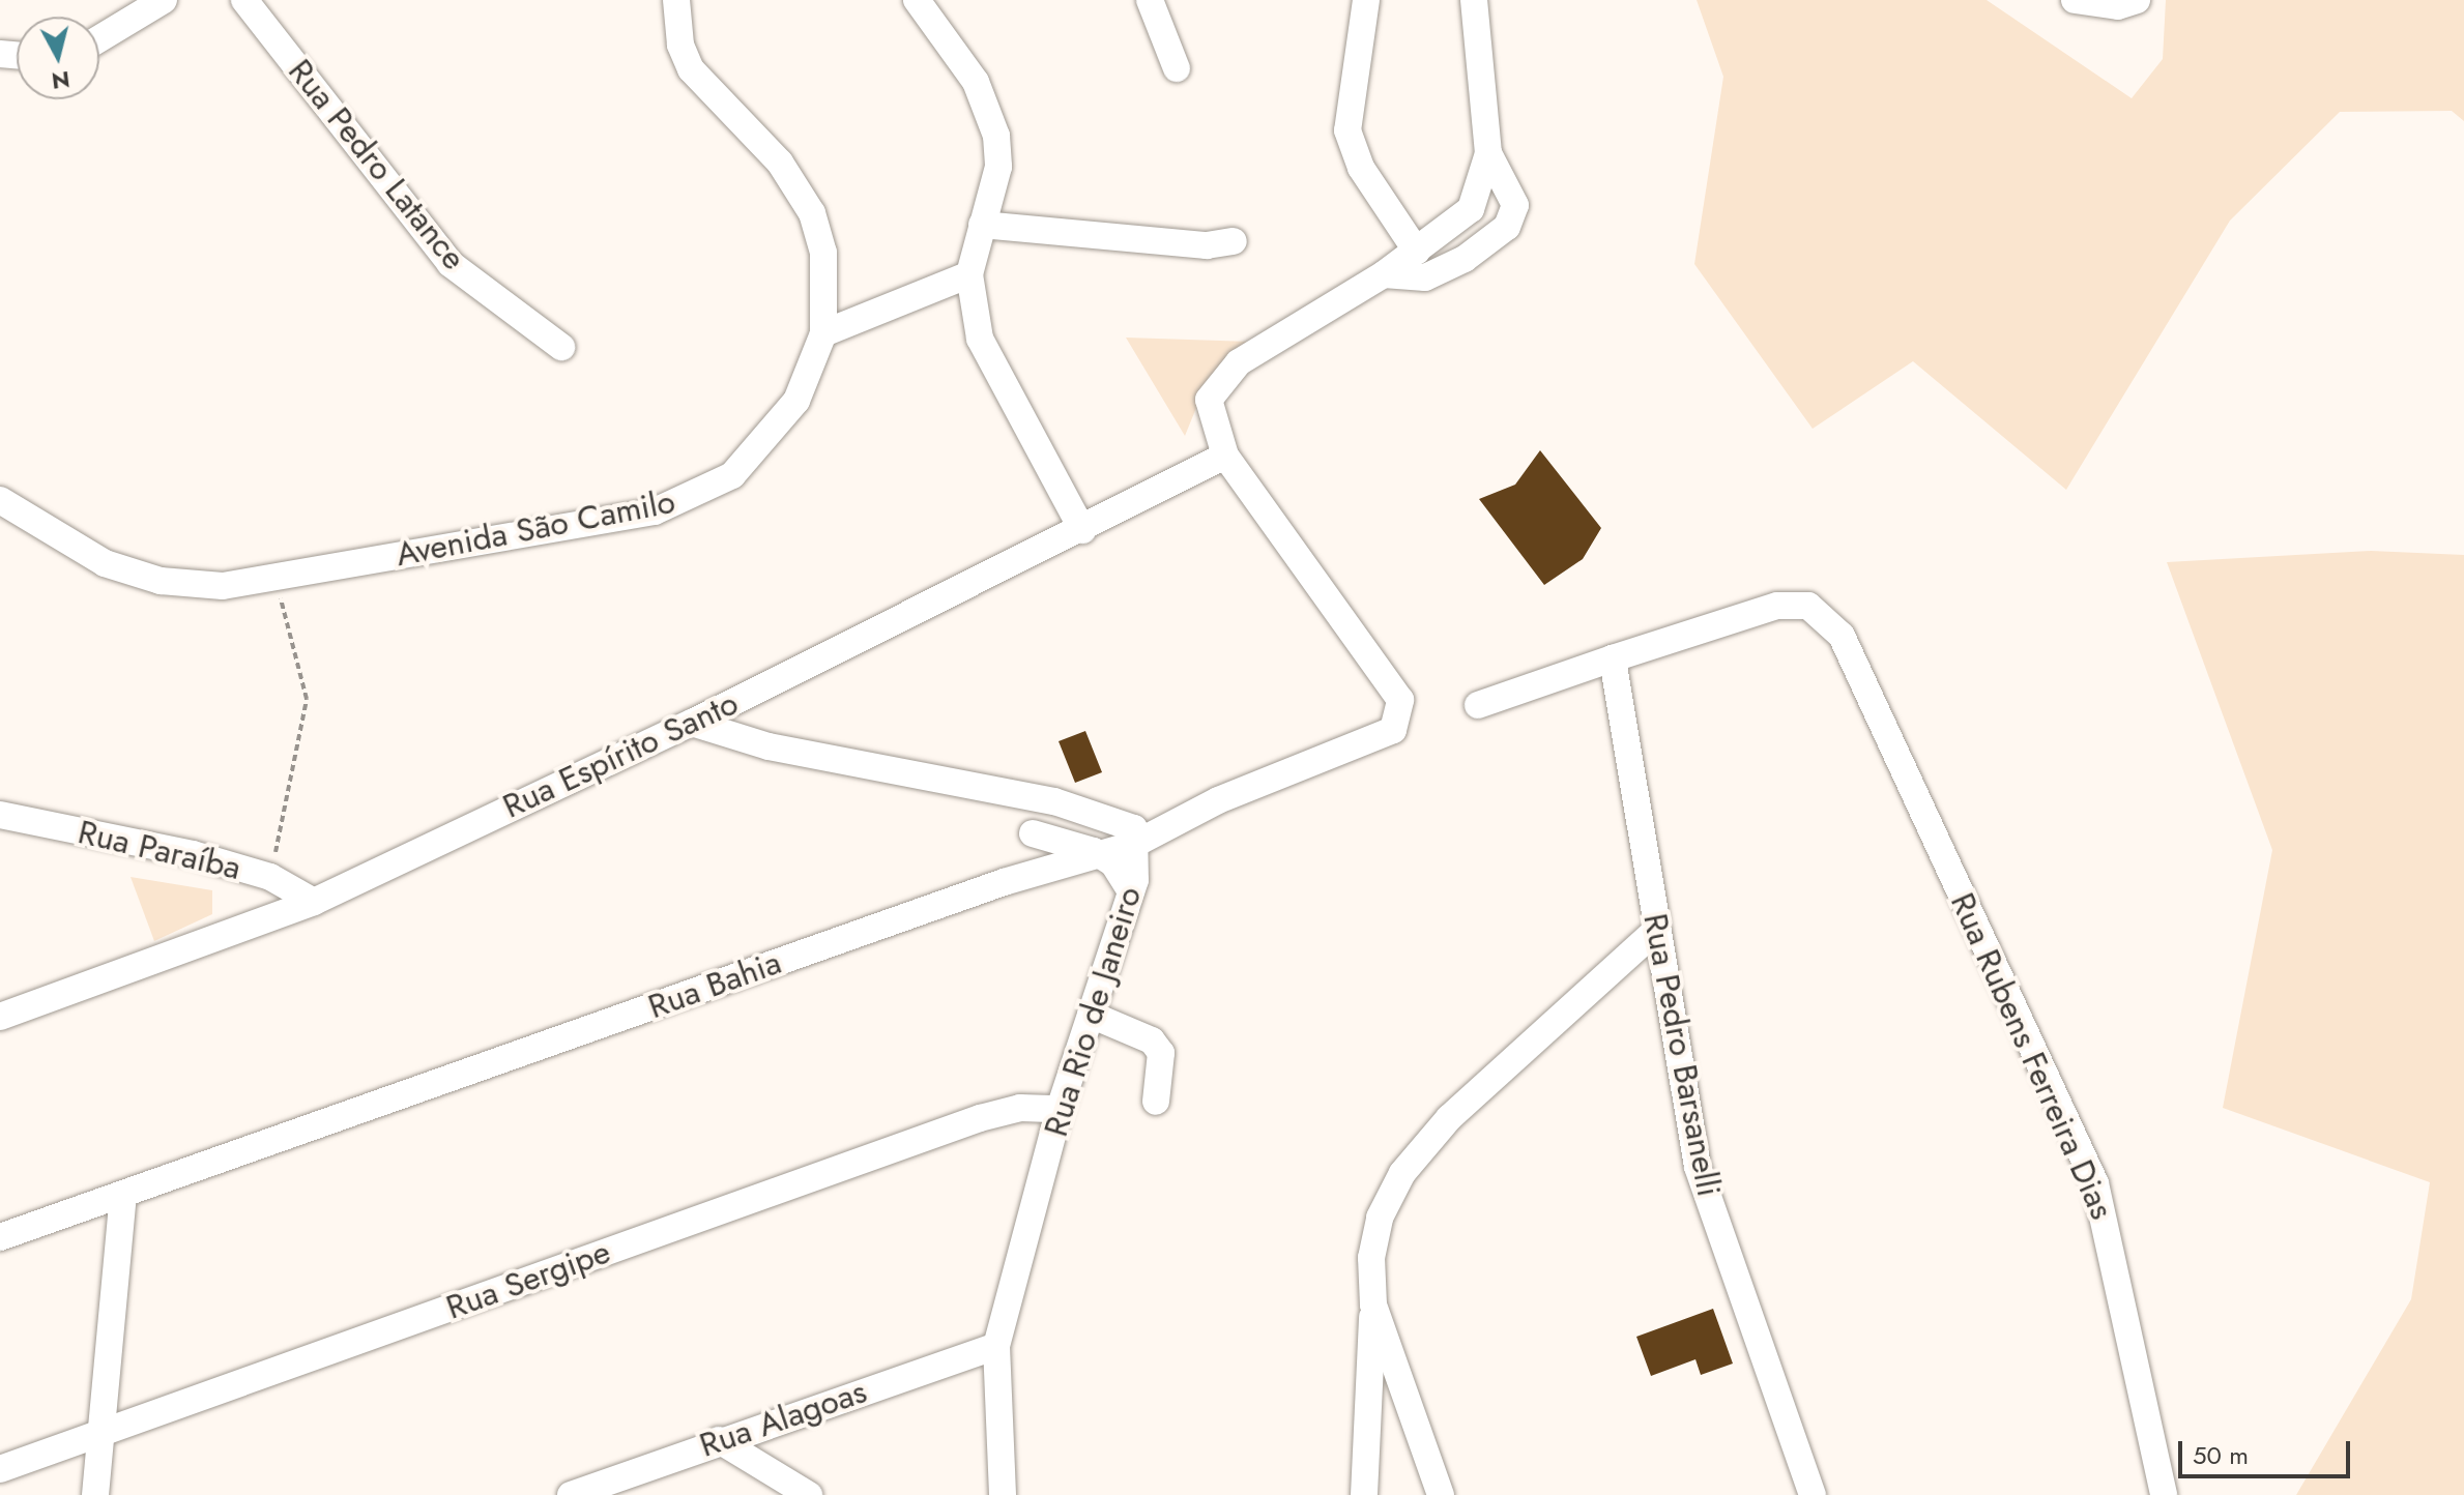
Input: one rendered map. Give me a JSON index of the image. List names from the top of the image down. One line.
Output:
{"streets":{"street":["Rua Pedro Latance","Avenida São Camilo","Rua Espírito Santo","Rua Paraíba","Rua Bahia","Rua Rio de Janeiro","Rua Pedro Barsanelli","Rua Rubens Ferreira Dias","Rua Sergipe","Rua Alagoas"]},"crossings":[["Rua Espírito Santo","Rua Paraíba"],["Rua Espírito Santo","Rua Bahia"],["Rua Espírito Santo","Rua Rio de Janeiro"],["Rua Bahia","Rua Rio de Janeiro"],["Rua Rio de Janeiro","Rua Sergipe"],["Rua Rio de Janeiro","Rua Alagoas"],["Rua Pedro Barsanelli","Rua Rubens Ferreira Dias"]],"scale_bar":"50 m","north":"bottom"}
